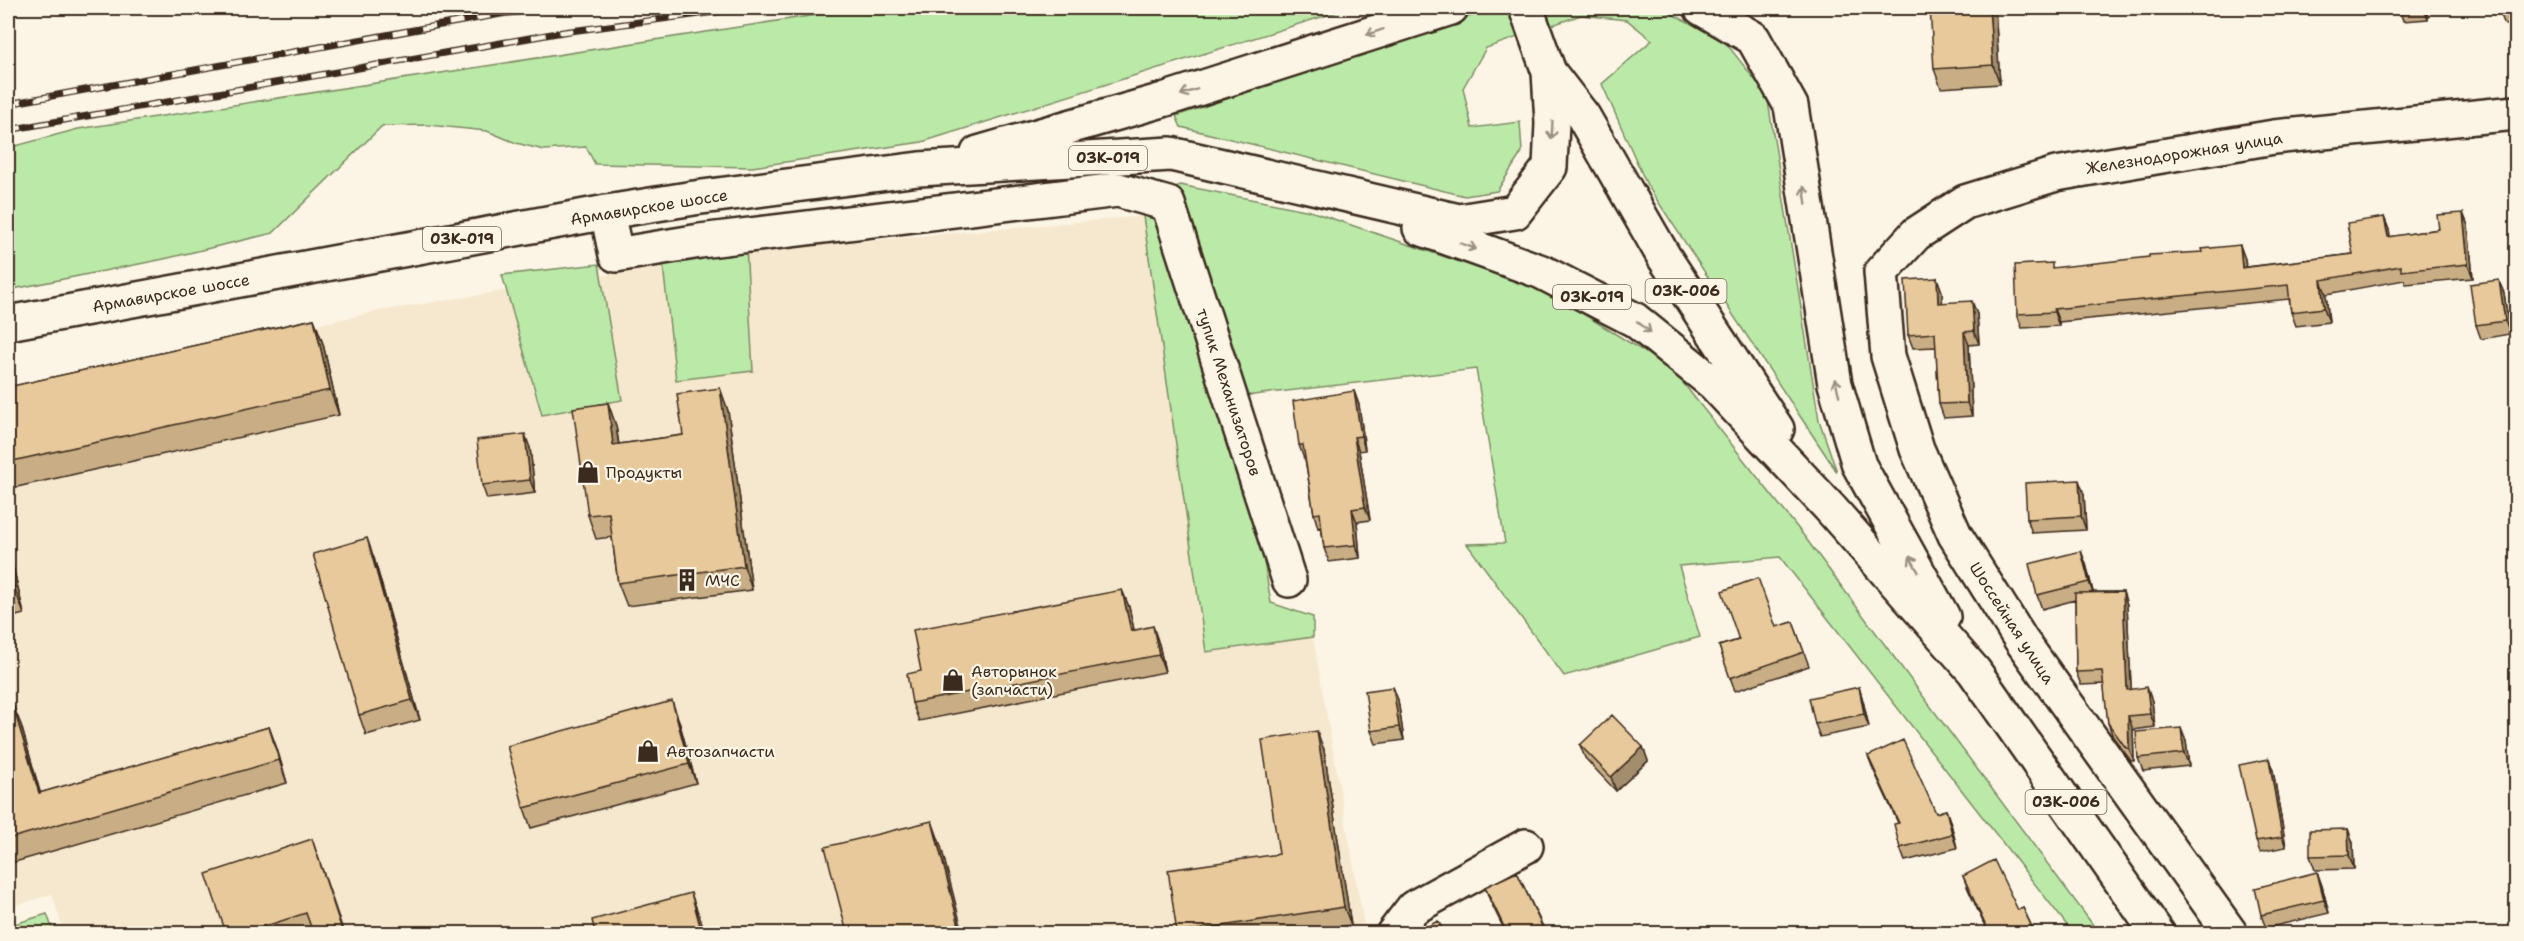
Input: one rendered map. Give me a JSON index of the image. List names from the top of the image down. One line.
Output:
{"streets":{"main road":["Железнодорожная улица","03К-019","Армавирское шоссе","03К-006","тупик Механизаторов","Шоссейная улица"]},"crossings":[["Железнодорожная улица","Шоссейная улица"],["03К-019","Армавирское шоссе"],["03К-019","03К-006"],["Армавирское шоссе","тупик Механизаторов"]],"places":{"shop":["Продукты","Авторынок (запчасти)","Автозапчасти"],"building":["МЧС"]}}
